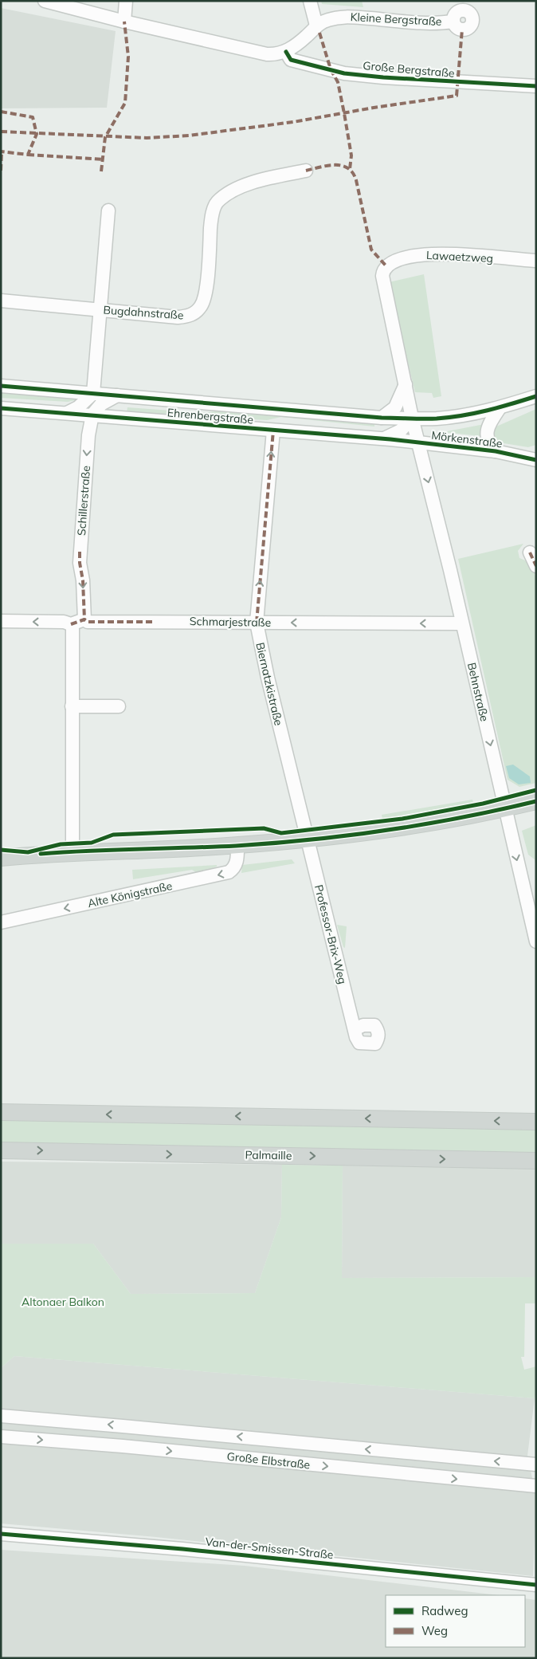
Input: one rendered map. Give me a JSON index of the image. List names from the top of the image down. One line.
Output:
{"streets":{"main road":["Palmaille"],"street":["Kleine Bergstraße","Große Bergstraße","Lawaetzweg","Bugdahnstraße","Ehrenbergstraße","Mörkenstraße","Schillerstraße","Schmarjestraße","Biernatzkistraße","Behnstraße","Alte Königstraße","Professor-Brix-Weg","Große Elbstraße","Van-der-Smissen-Straße"]},"crossings":[["Lawaetzweg","Behnstraße"],["Ehrenbergstraße","Mörkenstraße"],["Ehrenbergstraße","Schillerstraße"],["Ehrenbergstraße","Biernatzkistraße"],["Ehrenbergstraße","Behnstraße"],["Mörkenstraße","Behnstraße"],["Schillerstraße","Schmarjestraße"],["Schmarjestraße","Biernatzkistraße"],["Schmarjestraße","Behnstraße"],["Biernatzkistraße","Professor-Brix-Weg"]],"one_way":["Schillerstraße","Schmarjestraße","Biernatzkistraße","Behnstraße","Alte Königstraße"],"parks":["Altonaer Balkon"],"legend":["Radweg","Weg"]}
